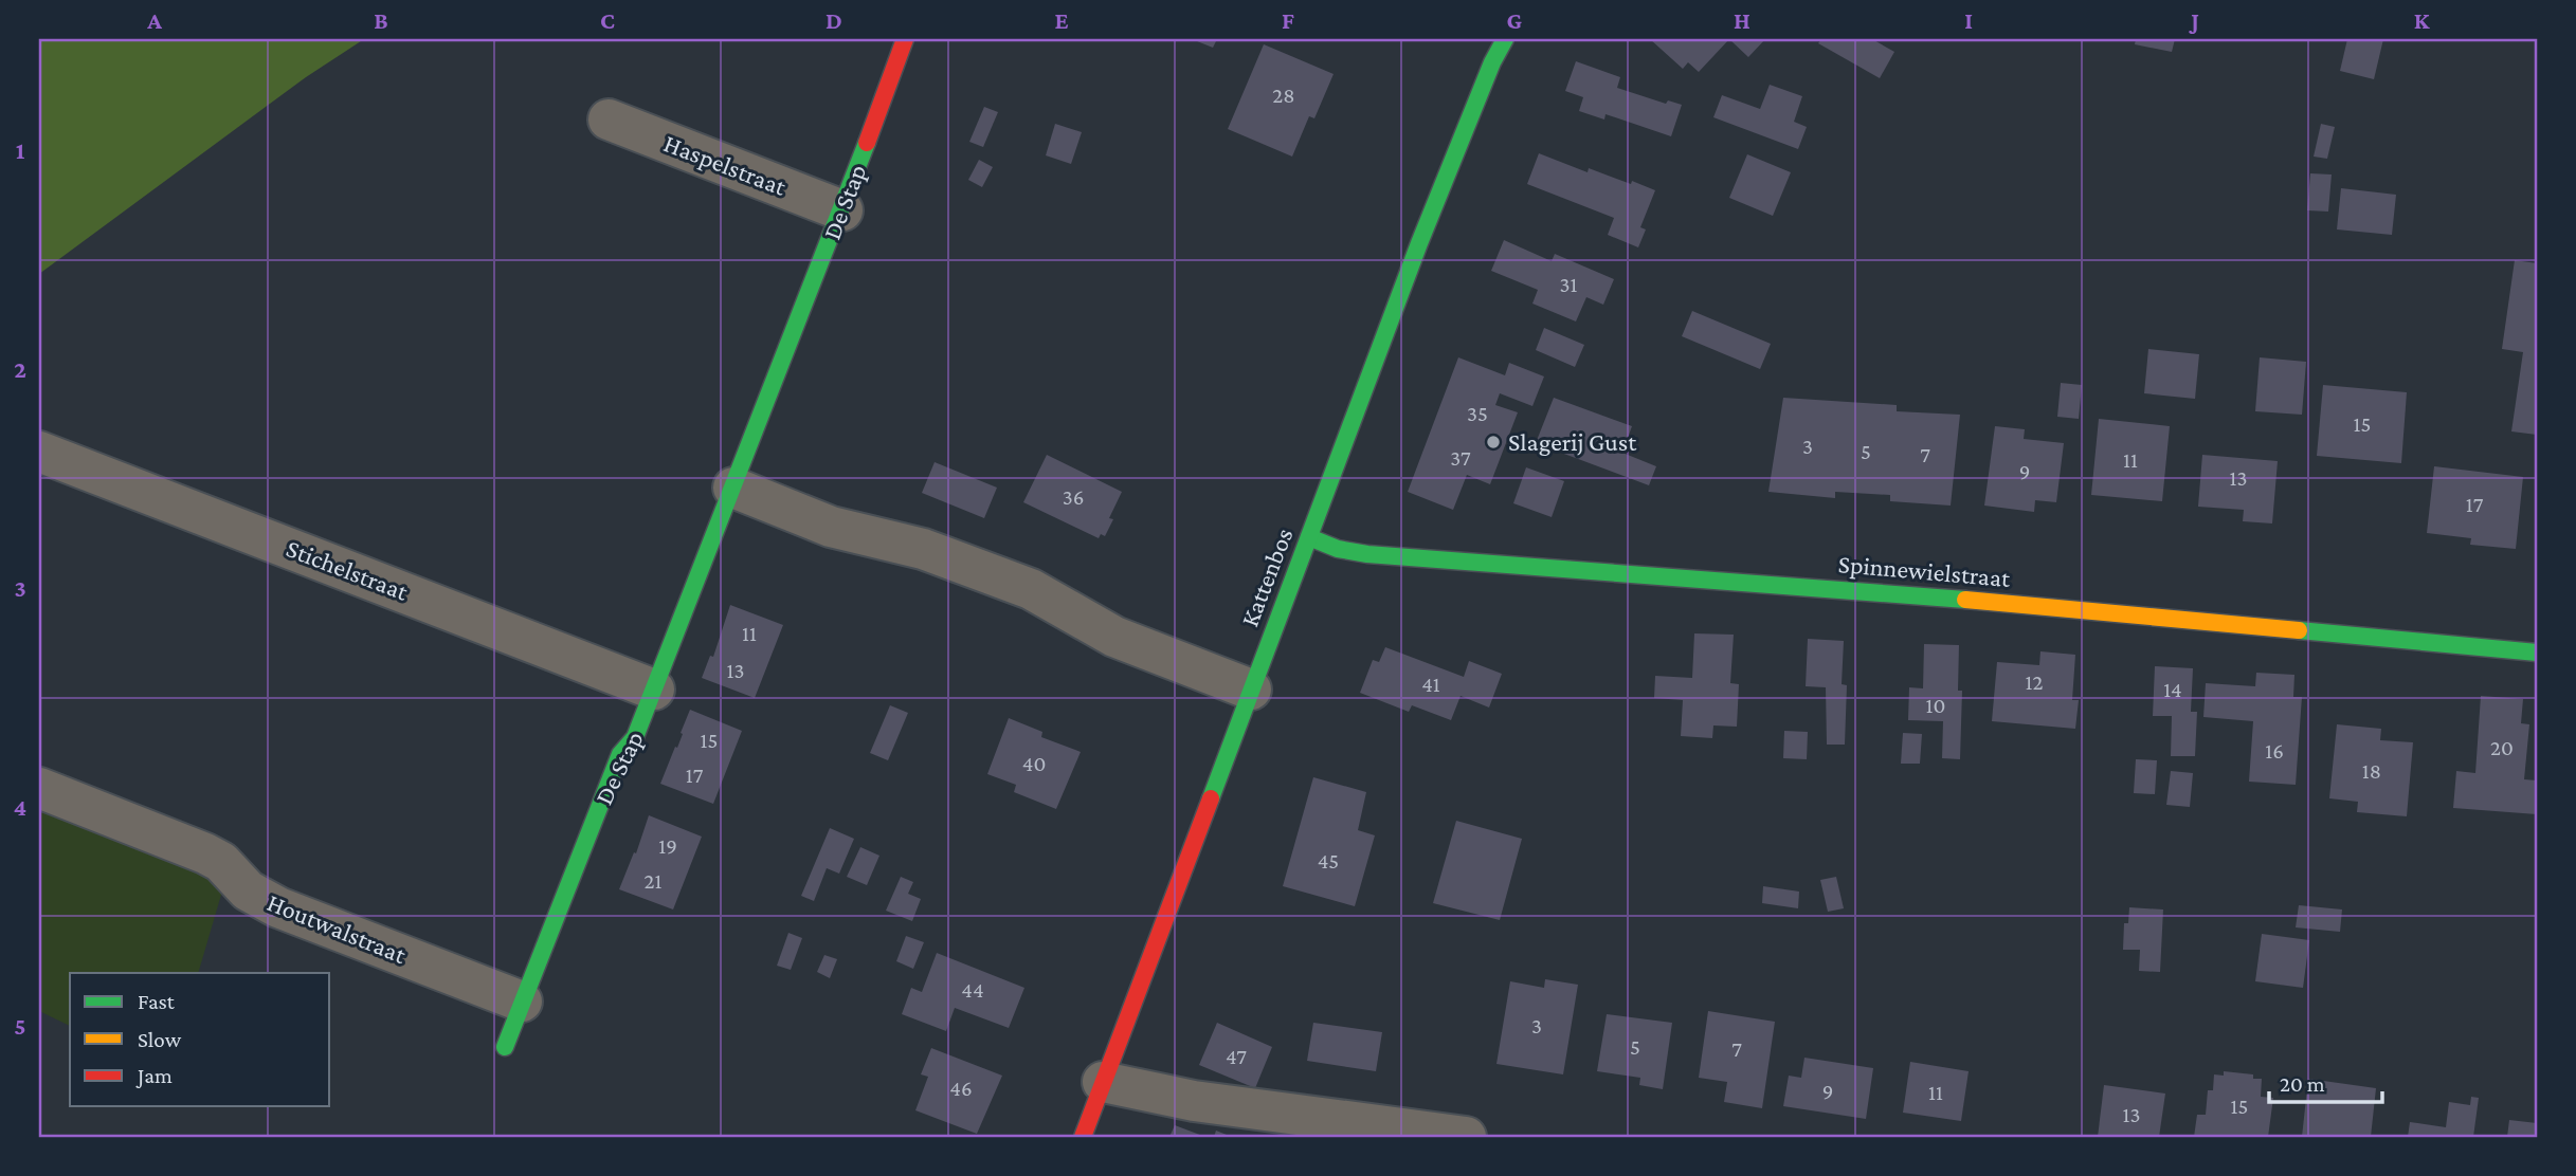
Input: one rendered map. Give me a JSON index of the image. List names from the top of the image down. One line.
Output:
{"streets":{"street":["Haspelstraat","De Stap","Stichelstraat","Spinnewielstraat","Kattenbos","Houtwalstraat"]},"crossings":[["Haspelstraat","De Stap"],["De Stap","Stichelstraat"],["De Stap","Houtwalstraat"],["Spinnewielstraat","Kattenbos"]],"places":["Slagerij Gust"],"house_numbers":["28","31","35","15","3","5","7","37","11","9","13","36","17","11","13","12","41","14","10","15","20","16","40","18","17","19","45","21","44","3","5","7","47","46","9","11","15","13"],"legend":["Fast","Slow","Jam"],"scale_bar":"20 m","grid":{"columns":["A","B","C","D","E","F","G","H","I","J","K"],"rows":["1","2","3","4","5"]}}
